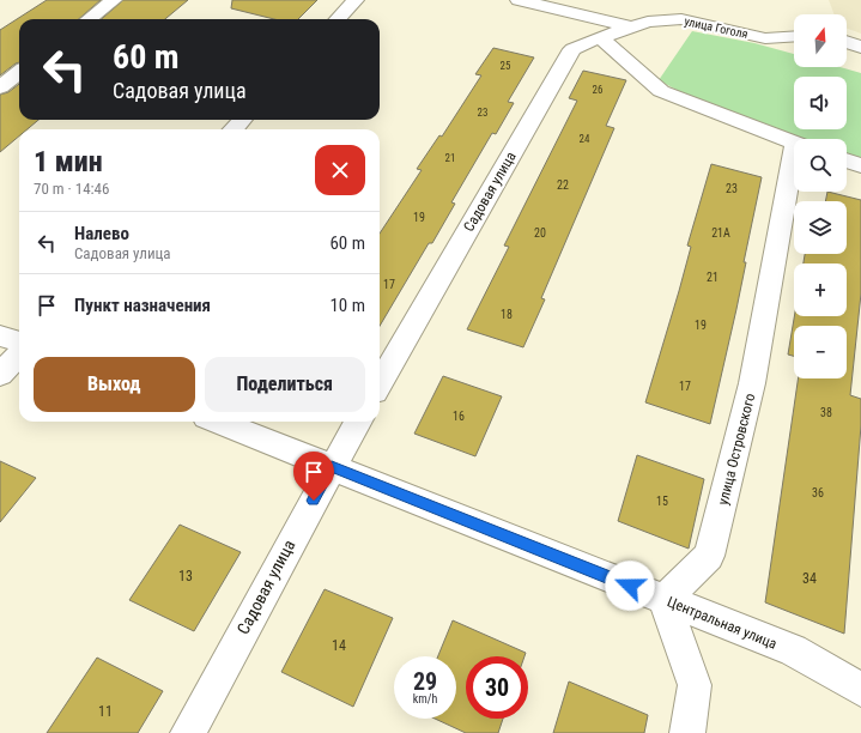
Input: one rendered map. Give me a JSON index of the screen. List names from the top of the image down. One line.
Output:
{"streets":{"street":["улица Гоголя","Садовая улица","улица Островского","Центральная улица"]},"crossings":[["улица Гоголя","Садовая улица"],["Садовая улица","Центральная улица"],["улица Островского","Центральная улица"]],"house_numbers":["25","26","23","24","21","22","23","19","20","21А","21","17","18","19","17","38","16","36","15","13","34","14","11"],"north":"top","page":{"map_buttons":["+","−"],"turn":["60 m","Садовая улица"],"heading":["1 мин","70 m · 14:46"],"list":[{"name":"Налево","note":"Садовая улица","value":"60 m"},{"name":"Пункт назначения","value":"10 m"}],"buttons":["Выход","Поделиться"],"speed":"29 km/h","limit":"30"}}
